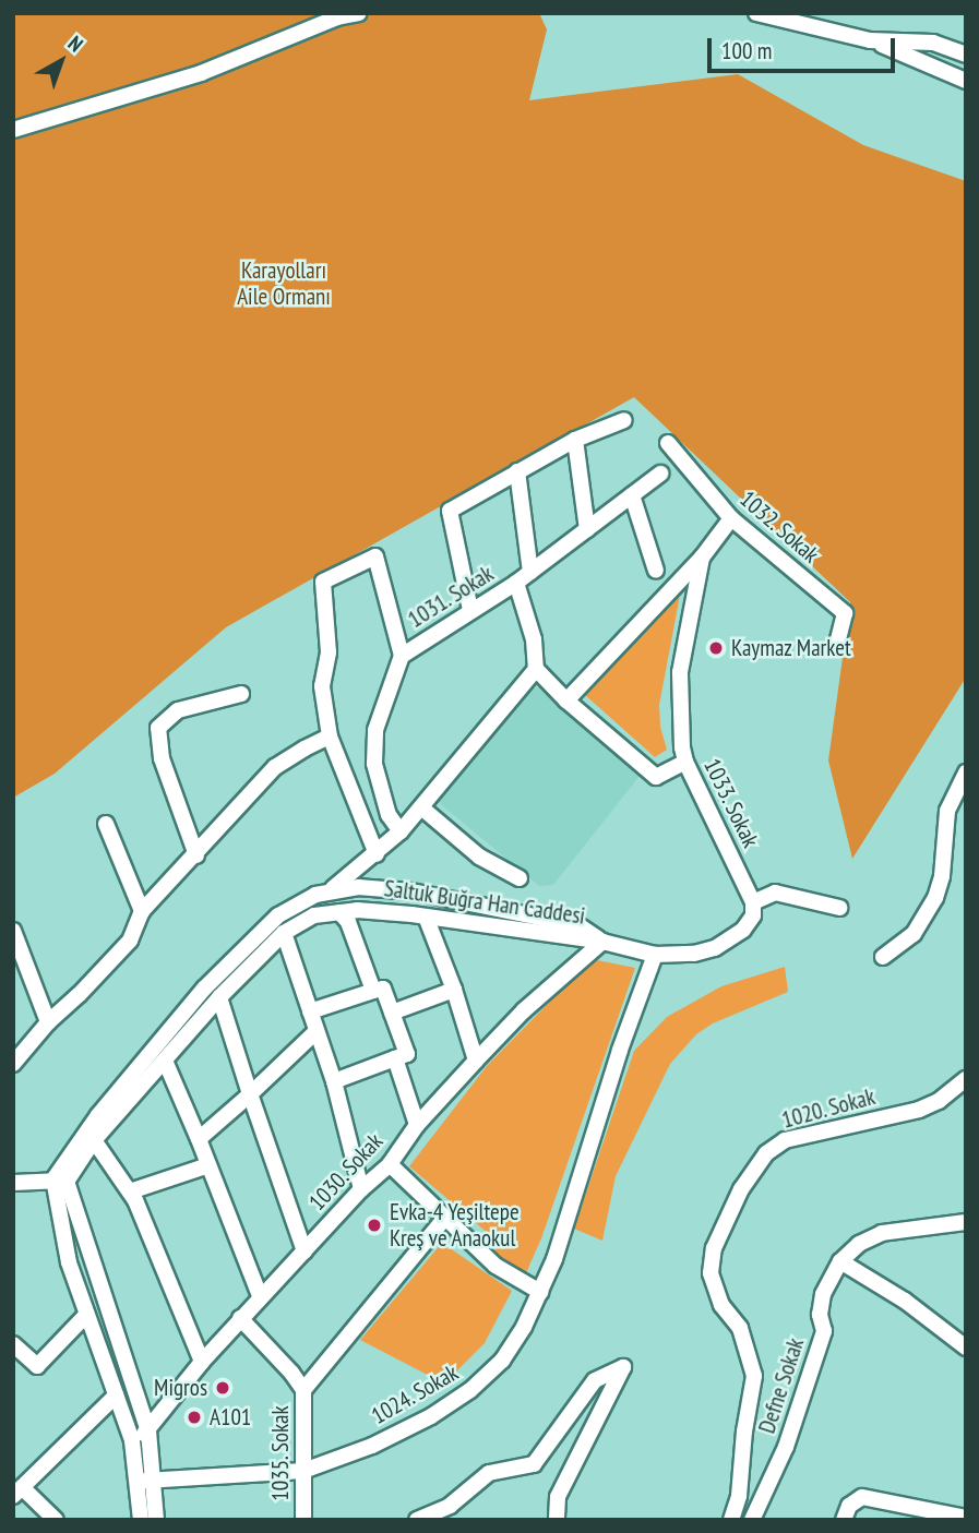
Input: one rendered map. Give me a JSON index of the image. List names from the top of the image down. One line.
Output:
{"streets":{"street":["1032. Sokak","1031. Sokak","1033. Sokak","Saltuk Buğra Han Caddesi","1020. Sokak","1030. Sokak","Defne Sokak","1024. Sokak","1035. Sokak"]},"crossings":[["1032. Sokak","1033. Sokak"],["Saltuk Buğra Han Caddesi","1030. Sokak"],["1030. Sokak","1035. Sokak"],["1024. Sokak","1035. Sokak"]],"parks":["Karayolları Aile Ormanı"],"places":["Kaymaz Market","Evka-4 Yeşiltepe Kreş ve Anaokul","Migros","A101"],"scale_bar":"100 m","north":"top right"}
